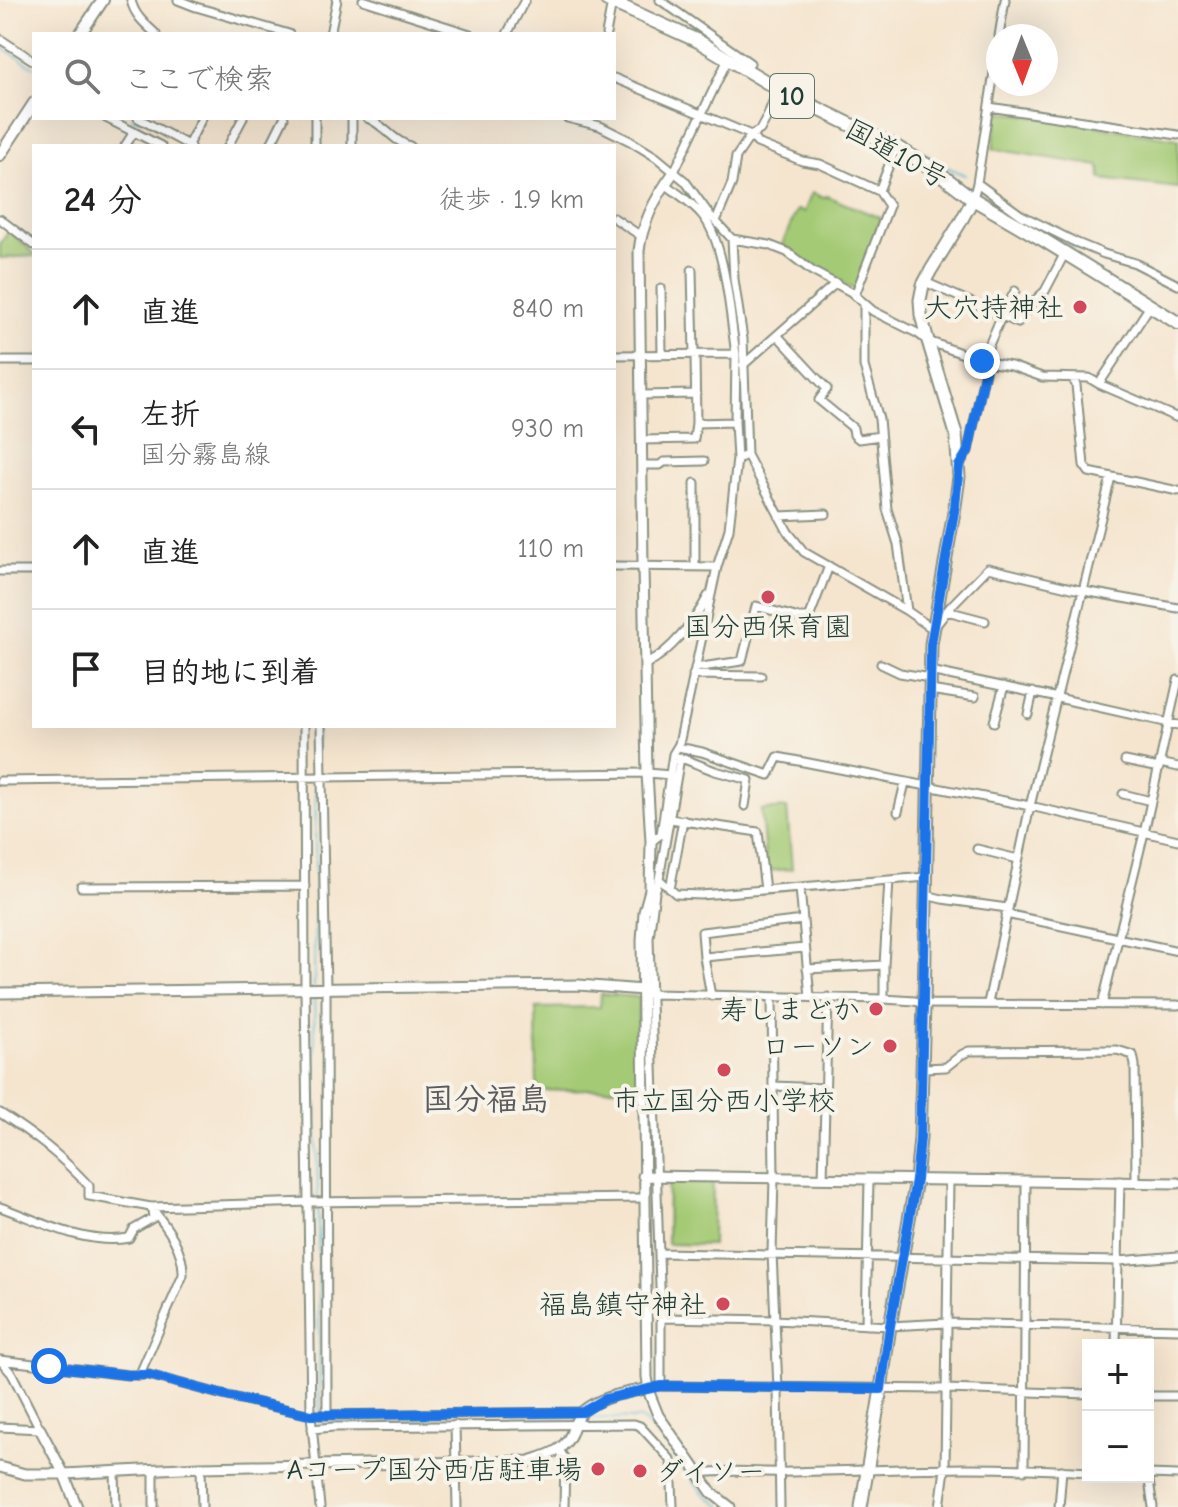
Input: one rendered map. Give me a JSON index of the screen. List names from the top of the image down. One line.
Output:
{"streets":{"highway":["10","国道10号"]},"districts":["国分福島"],"places":["大穴持神社","国分西保育園","寿しまどか","ローソン","市立国分西小学校","福島鎮守神社","Aコープ国分西店駐車場","ダイソー"],"north":"bottom","page":{"search":"ここで検索","heading":["24 分","徒歩 · 1.9 km"],"list":[["直進","840 m"],["左折","国分霧島線","930 m"],["直進","110 m"],"目的地に到着"],"map_buttons":["+","−"]}}
